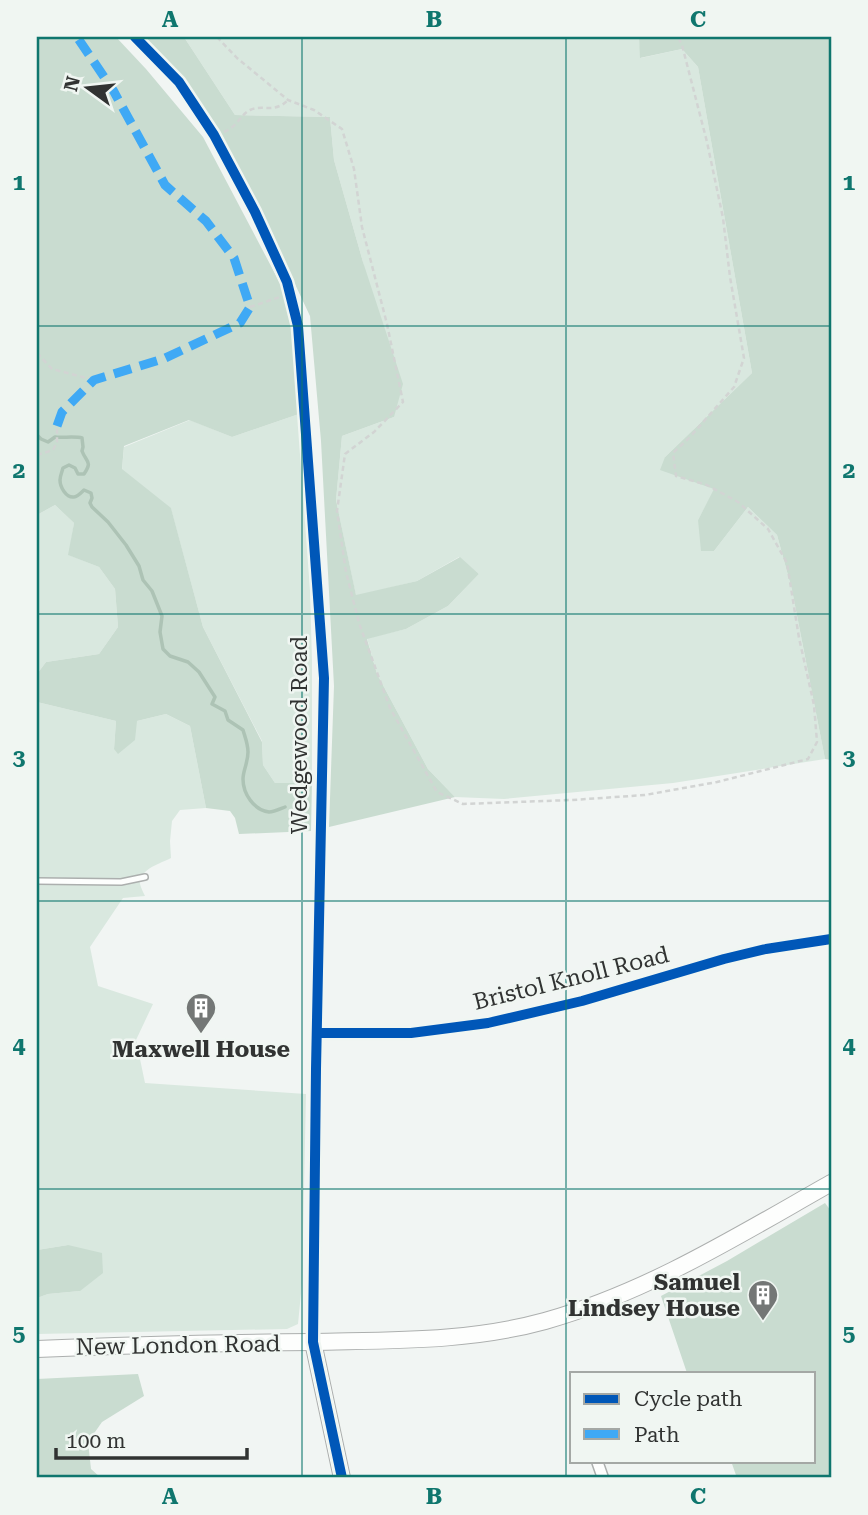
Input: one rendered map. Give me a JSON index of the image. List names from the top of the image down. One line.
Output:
{"streets":{"main road":["Wedgewood Road","New London Road"],"street":["Bristol Knoll Road"]},"crossings":[["Wedgewood Road","Bristol Knoll Road"],["Wedgewood Road","New London Road"]],"places":{"building":["Maxwell House","Samuel Lindsey House"]},"legend":["Cycle path","Path"],"scale_bar":"100 m","north":"left","grid":{"columns":["A","B","C"],"rows":["1","2","3","4","5"]}}
